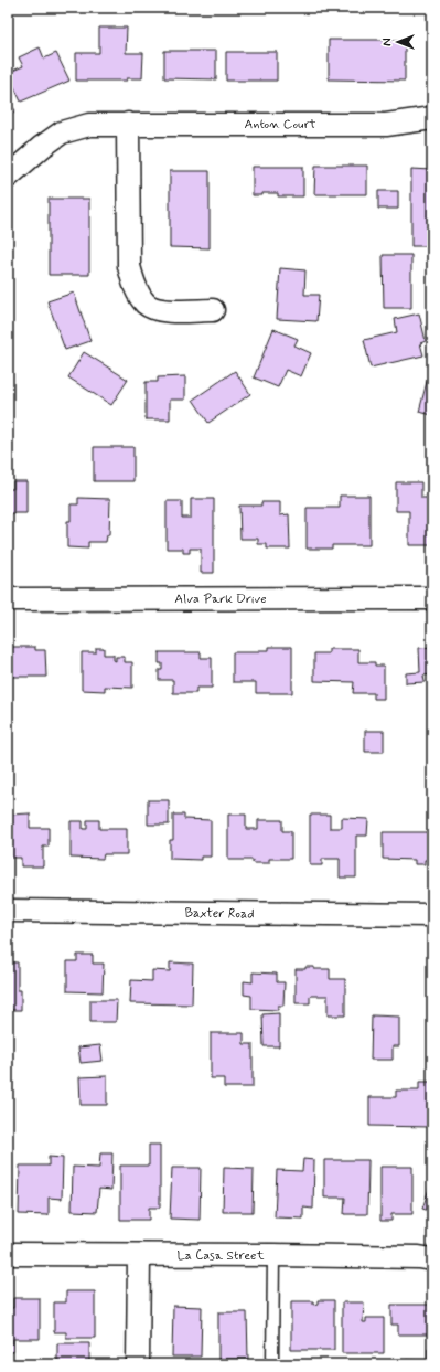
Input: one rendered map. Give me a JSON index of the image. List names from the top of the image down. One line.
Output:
{"streets":{"street":["Anton Court","Alva Park Drive","Baxter Road","La Casa Street"]},"north":"left"}
